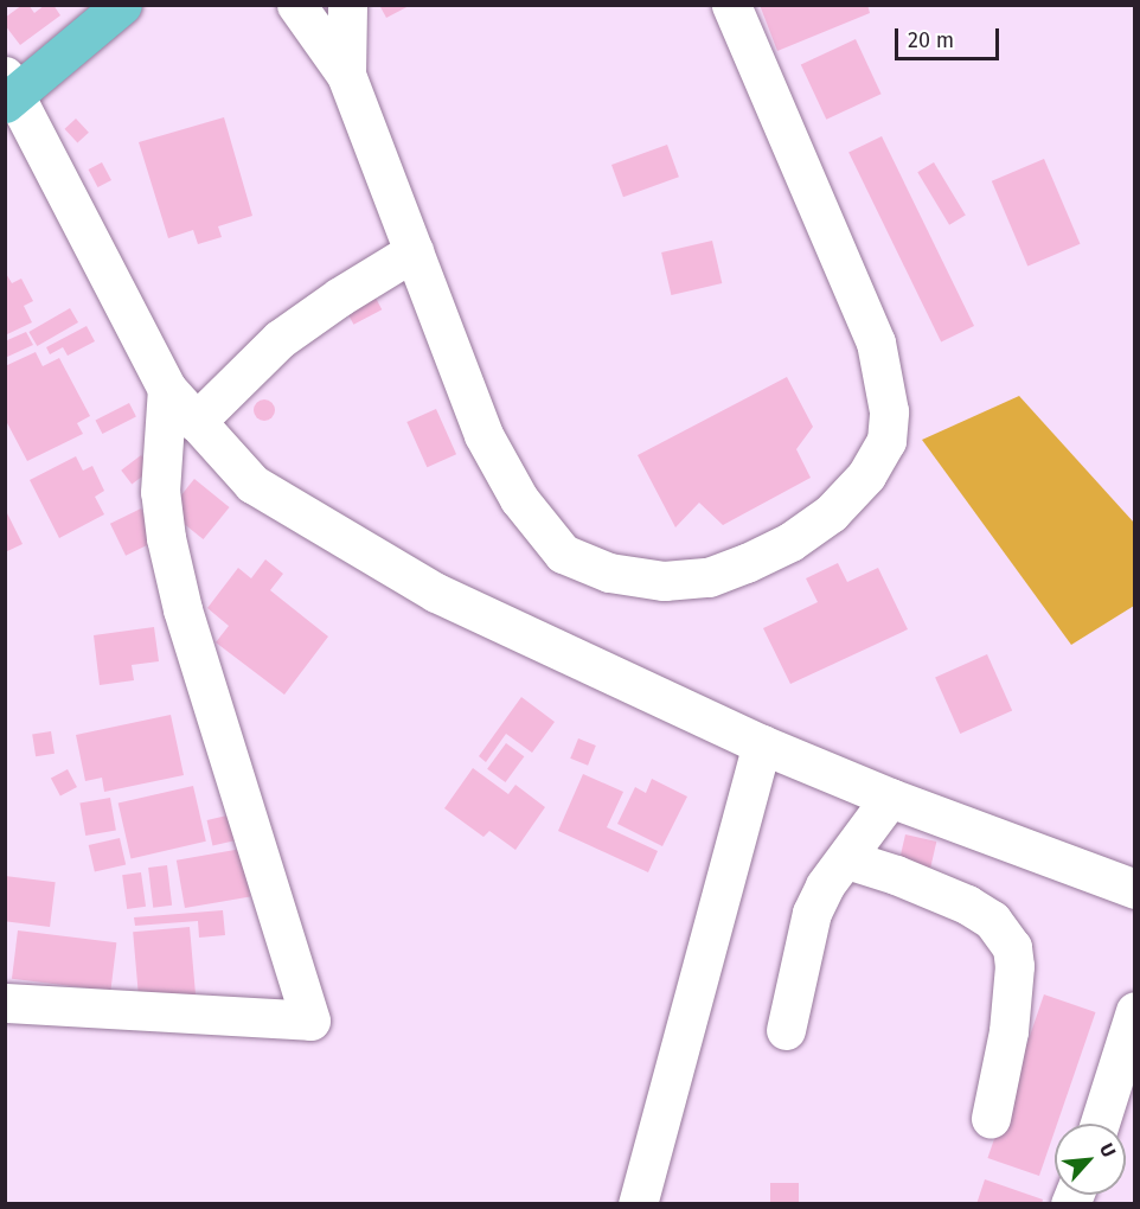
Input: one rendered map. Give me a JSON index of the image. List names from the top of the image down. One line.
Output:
{"scale_bar":"20 m","north":"top right"}
